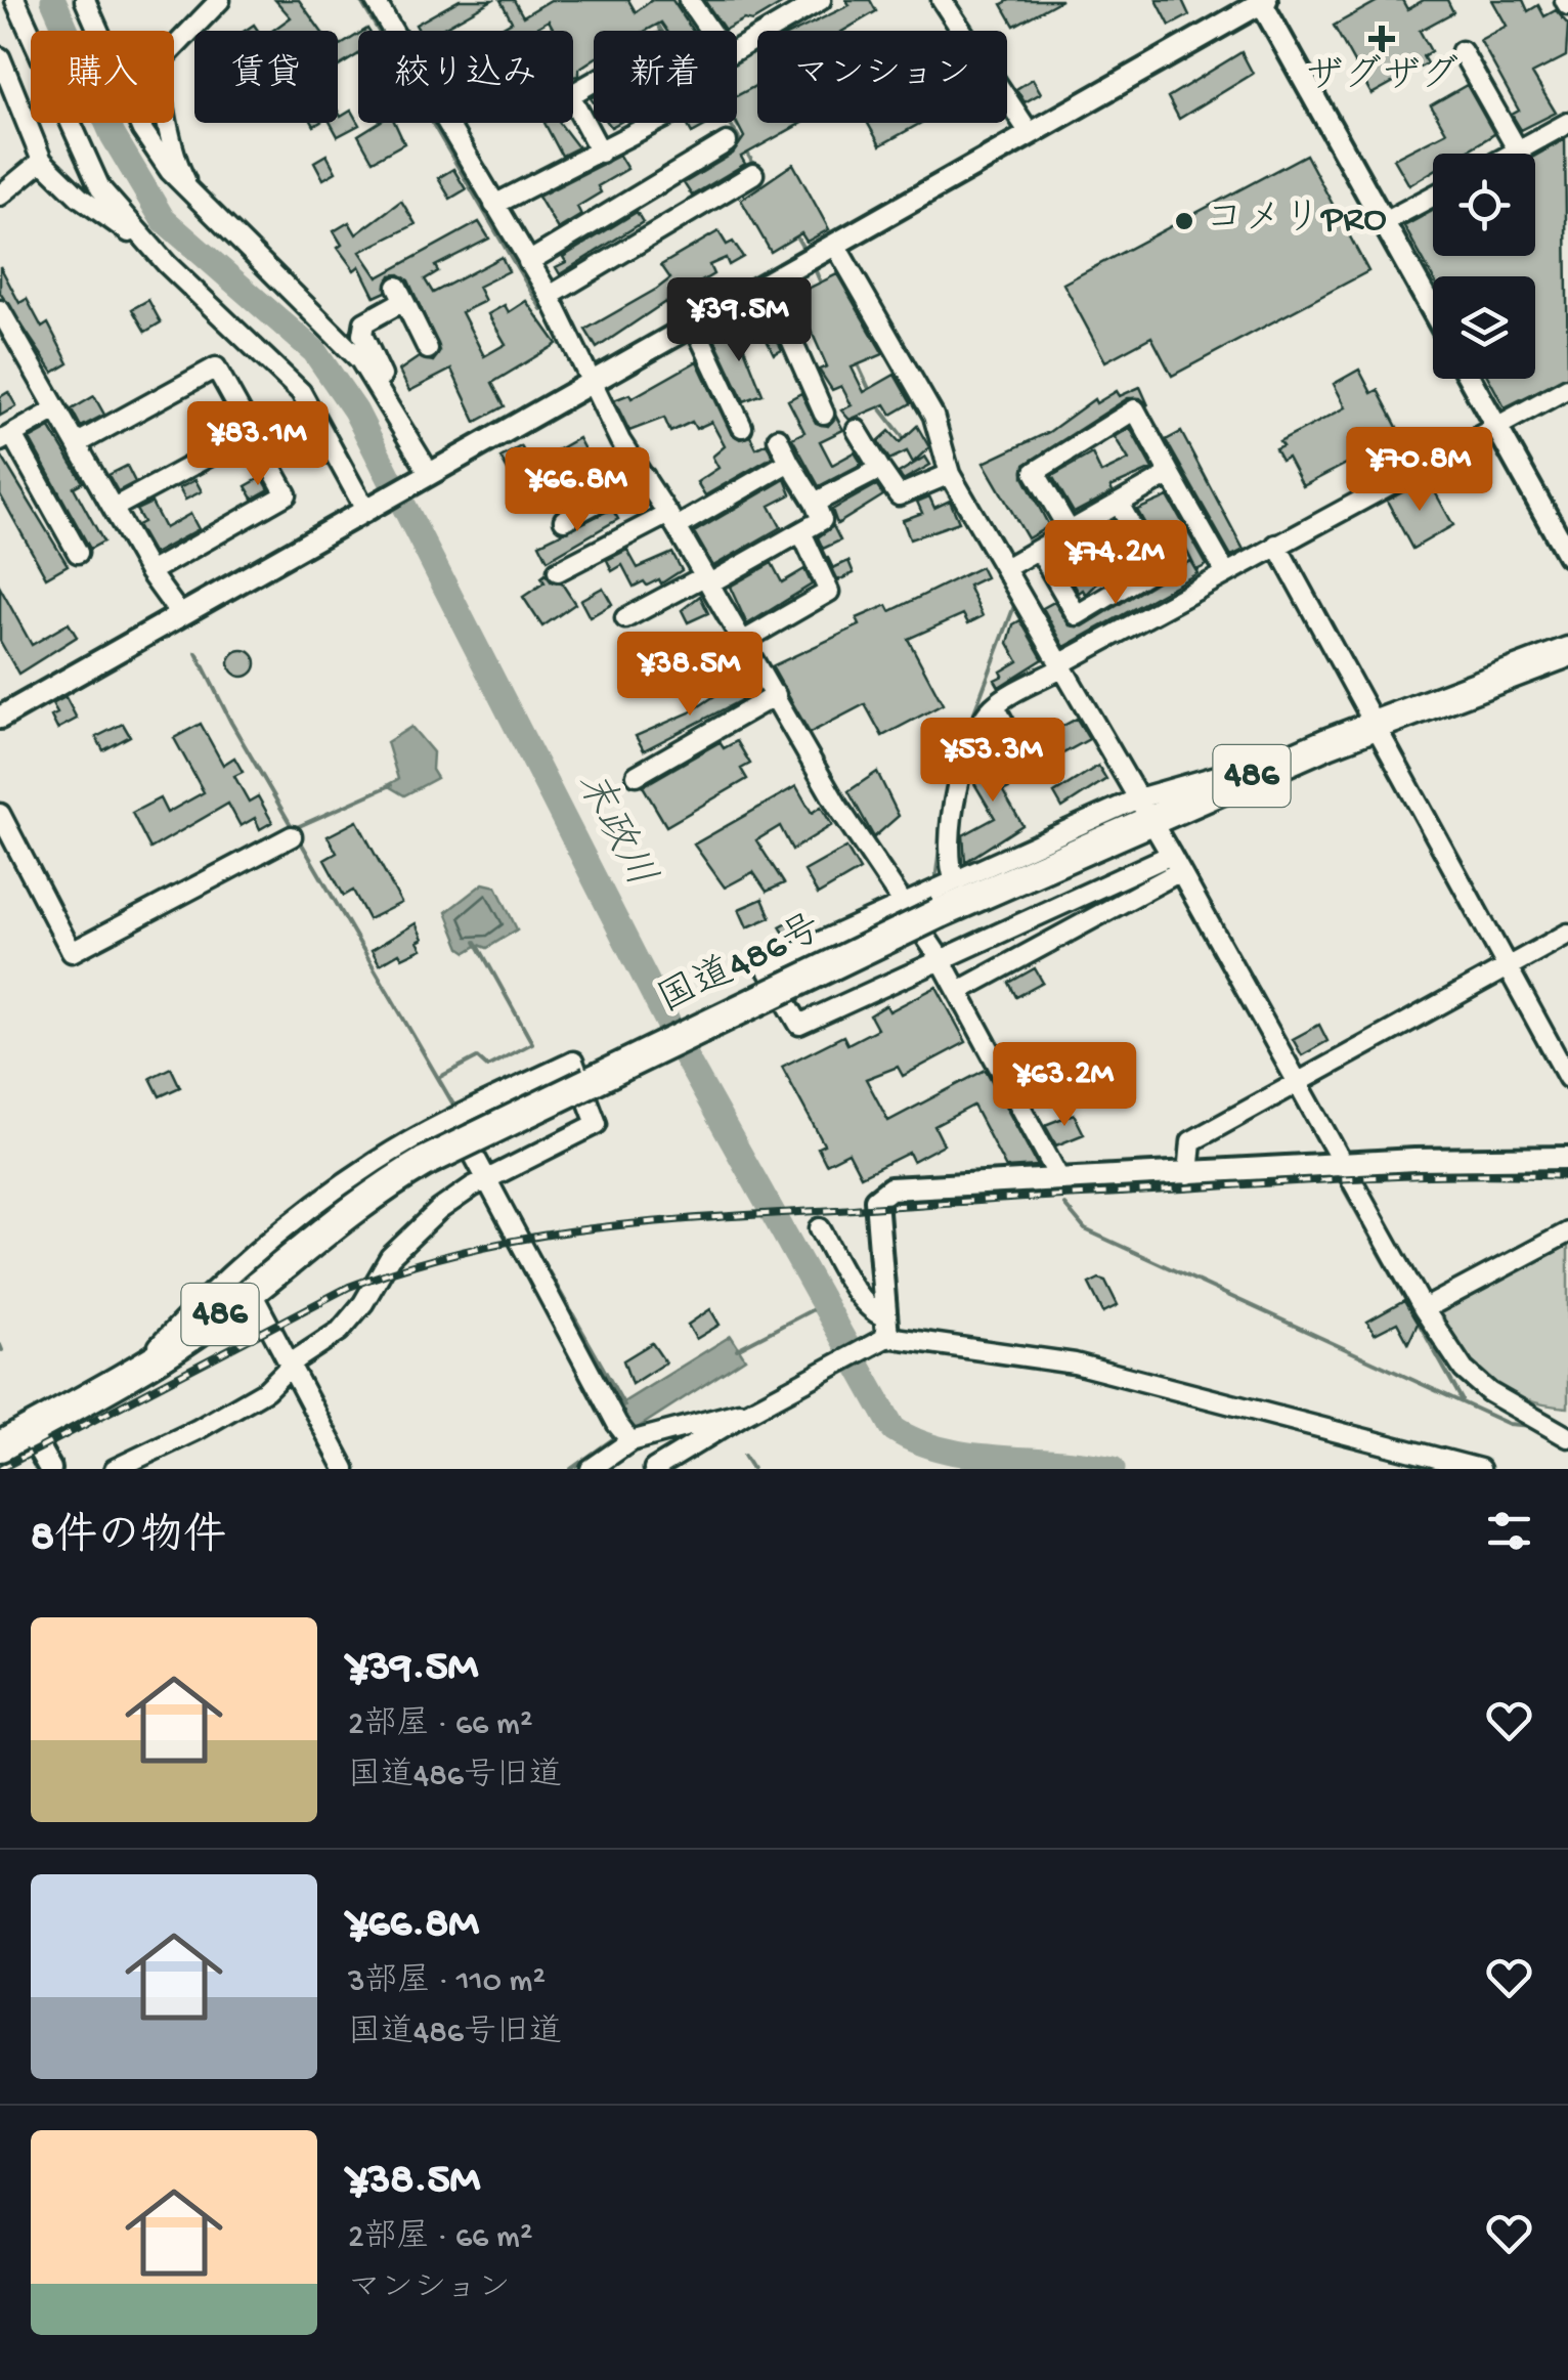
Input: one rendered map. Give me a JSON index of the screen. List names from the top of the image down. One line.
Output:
{"streets":{"highway":["486","国道486号"]},"water":["末政川"],"places":{"health":["ザグザグ"],"other":["コメリPRO"]},"page":{"chip":["購入","賃貸","絞り込み","新着","マンション"],"price":["¥39.5M","¥83.1M","¥70.8M","¥66.8M","¥74.2M","¥38.5M","¥53.3M","¥63.2M"],"heading":"8件の物件","list":[{"name":"¥39.5M","note":"2部屋 · 66 m² · 国道486号旧道"},{"name":"¥66.8M","note":"3部屋 · 110 m² · 国道486号旧道"},{"name":"¥38.5M","note":"2部屋 · 66 m² · マンション"}]}}
